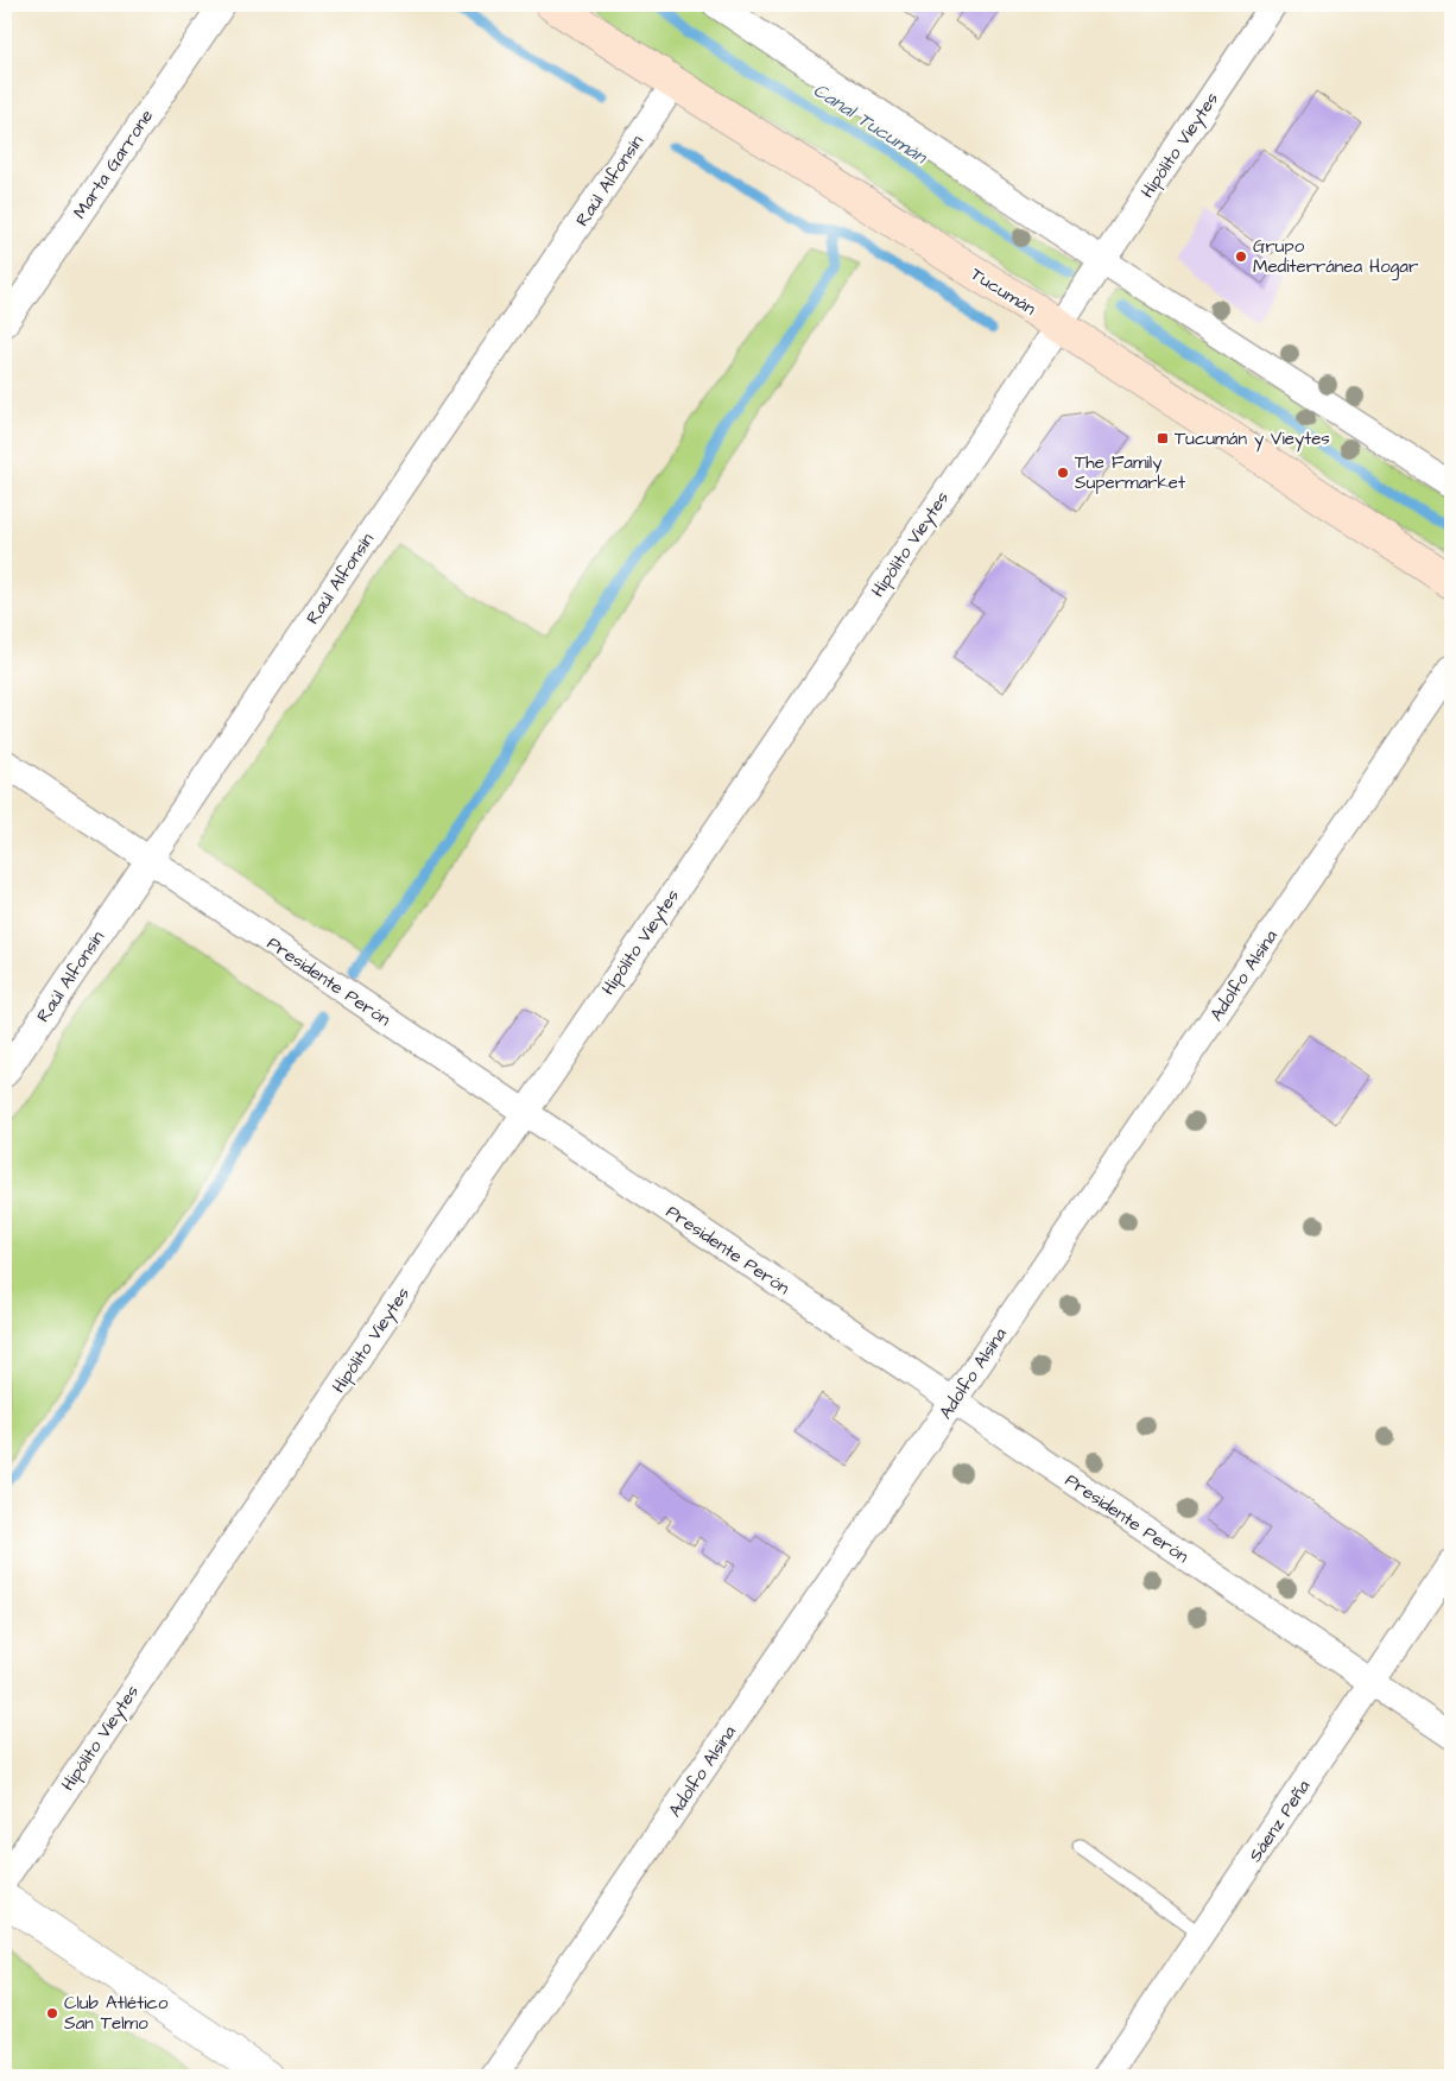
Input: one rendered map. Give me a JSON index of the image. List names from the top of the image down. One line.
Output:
{"streets":{"main road":["Tucumán"],"street":["Hipólito Vieytes","Marta Garrone","Raúl Alfonsín","Adolfo Alsina","Presidente Perón","Sáenz Peña"]},"crossings":[["Hipólito Vieytes","Tucumán"],["Hipólito Vieytes","Presidente Perón"],["Raúl Alfonsín","Tucumán"],["Raúl Alfonsín","Presidente Perón"],["Adolfo Alsina","Presidente Perón"],["Presidente Perón","Sáenz Peña"]],"water":["Canal Tucumán"],"places":{"other":["Grupo Mediterránea Hogar","The Family Supermarket","Club Atlético San Telmo"],"transit":["Tucumán y Vieytes"]}}
